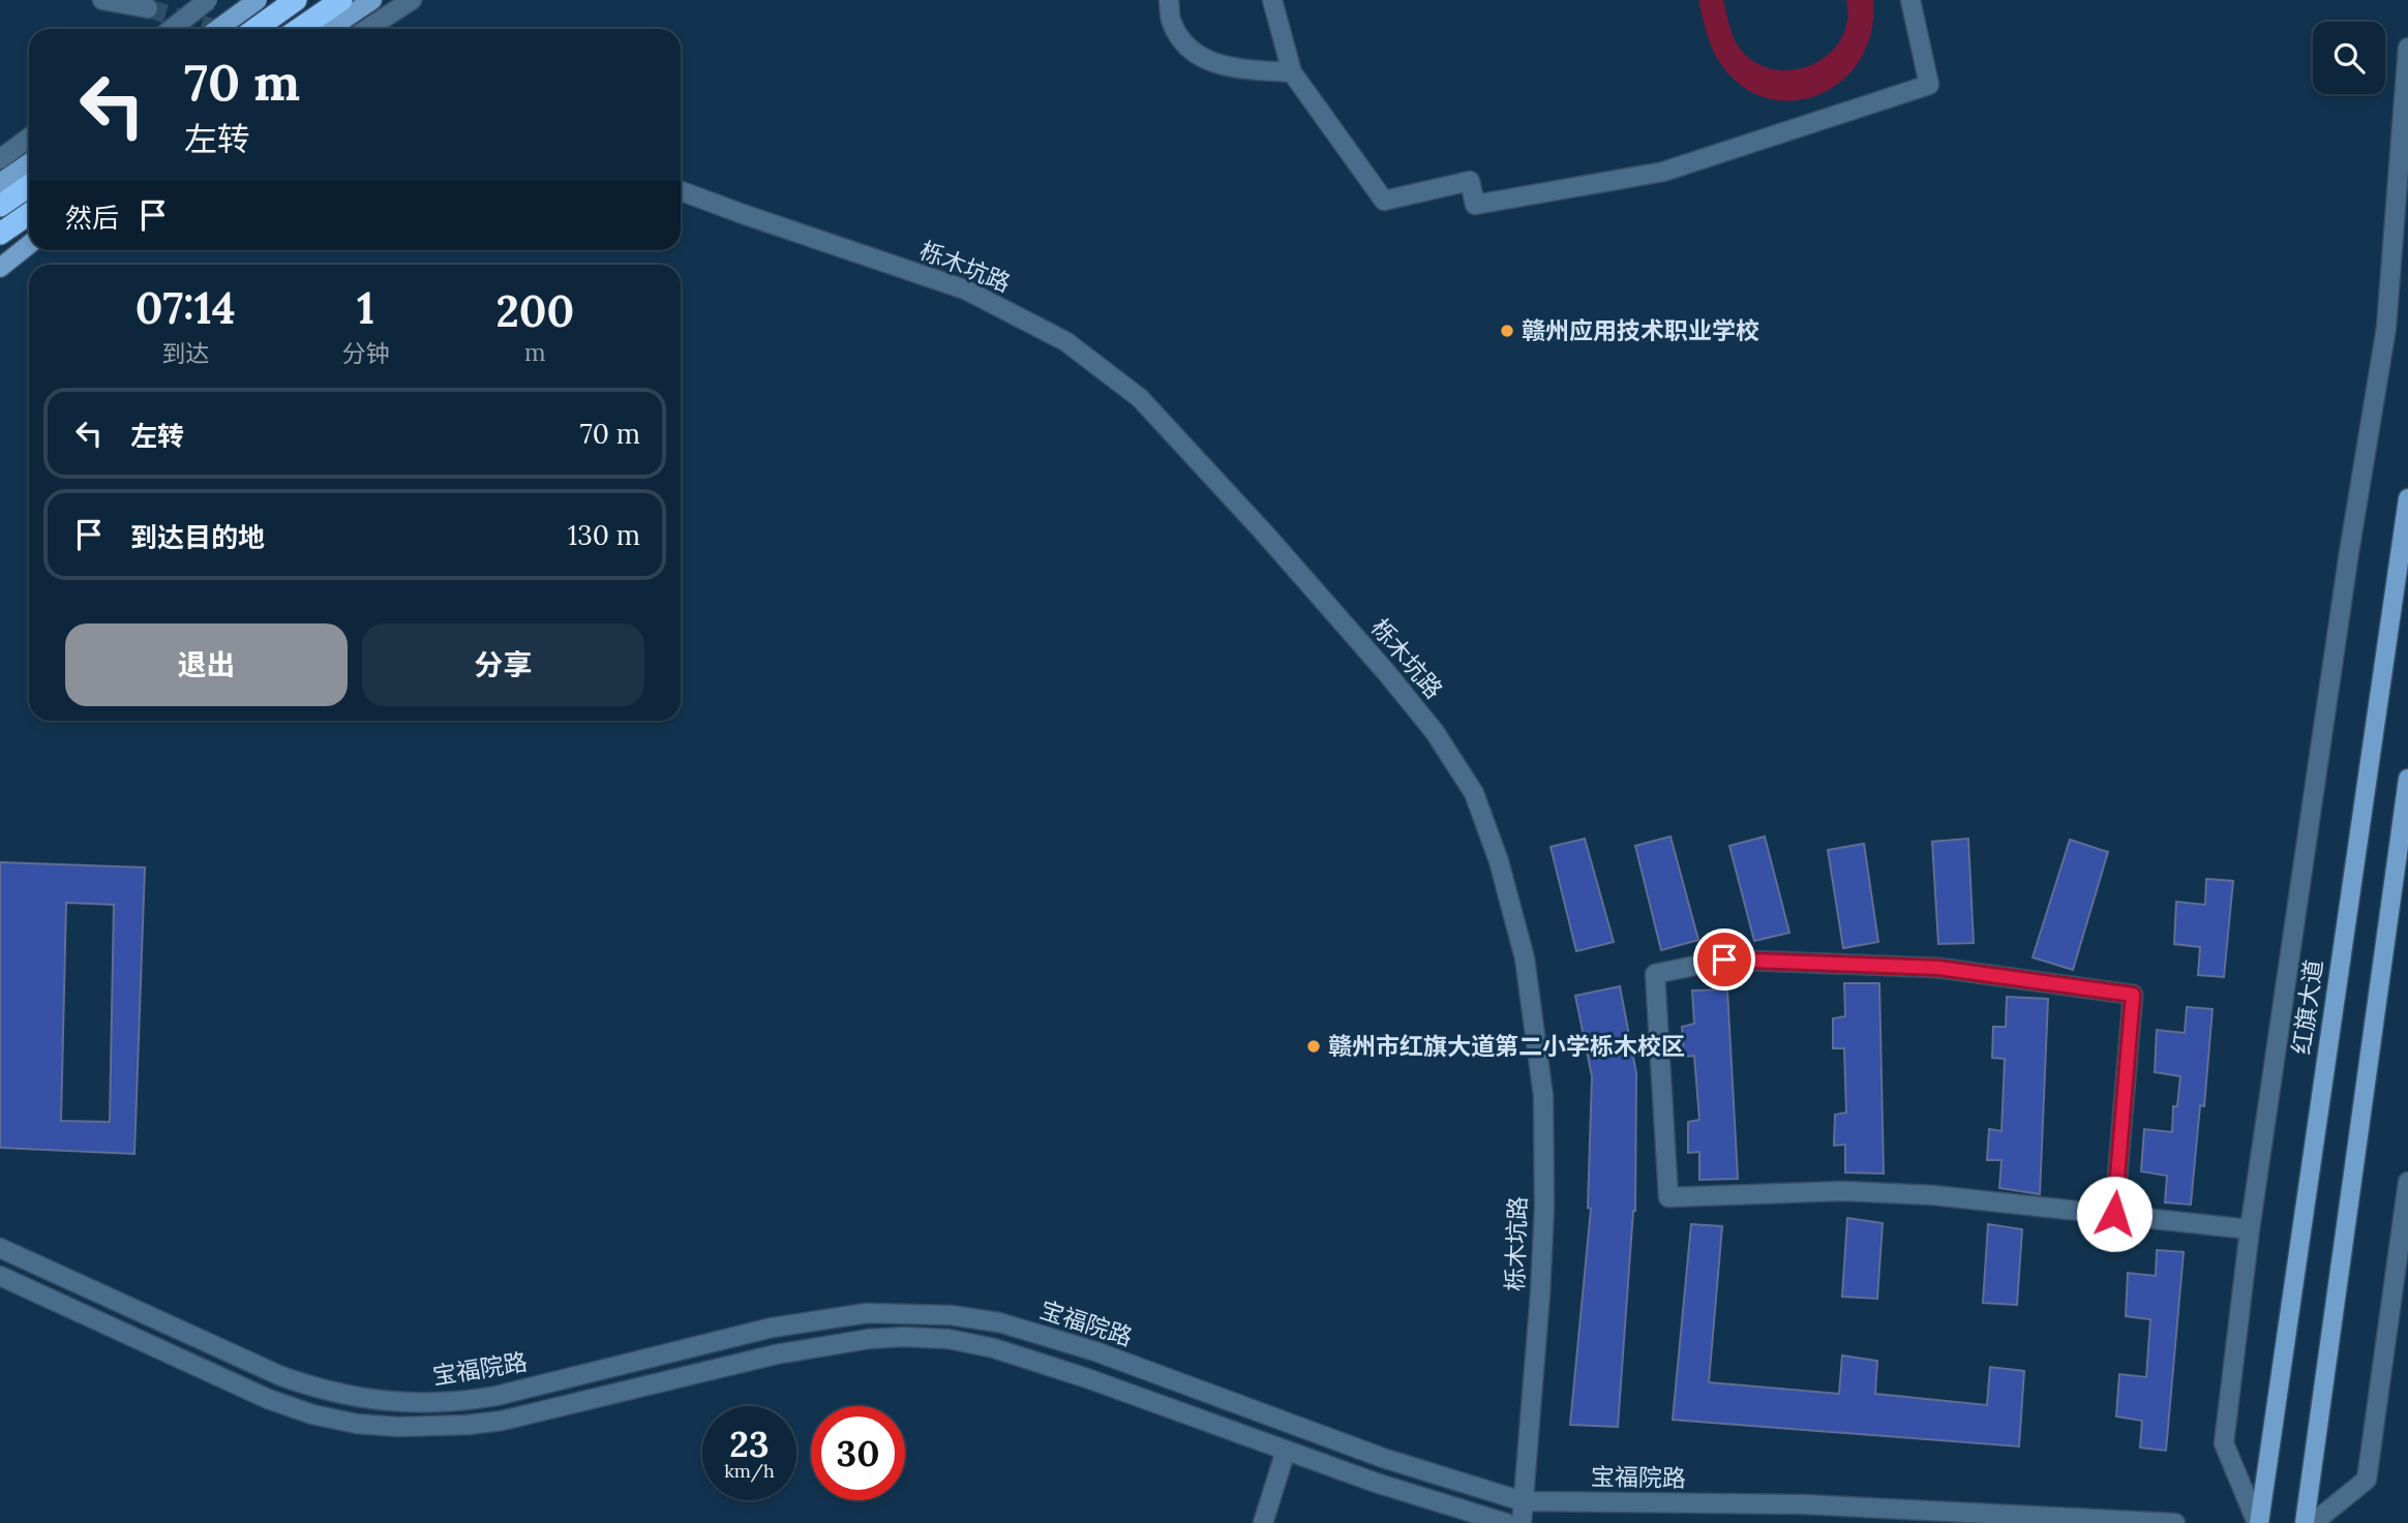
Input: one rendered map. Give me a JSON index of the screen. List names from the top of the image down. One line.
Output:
{"streets":{"main road":["红旗大道"],"street":["栎木坑路","宝福院路"]},"crossings":[["栎木坑路","宝福院路"]],"places":["赣州应用技术职业学校","赣州市红旗大道第二小学栎木校区"],"page":{"turn":["70 m","左转"],"then":"然后","eta":["07:14","到达","1","分钟","200","m"],"list":[{"name":"左转","value":"70 m"},{"name":"到达目的地","value":"130 m"}],"buttons":["退出","分享"],"speed":"23 km/h","limit":"30"}}
